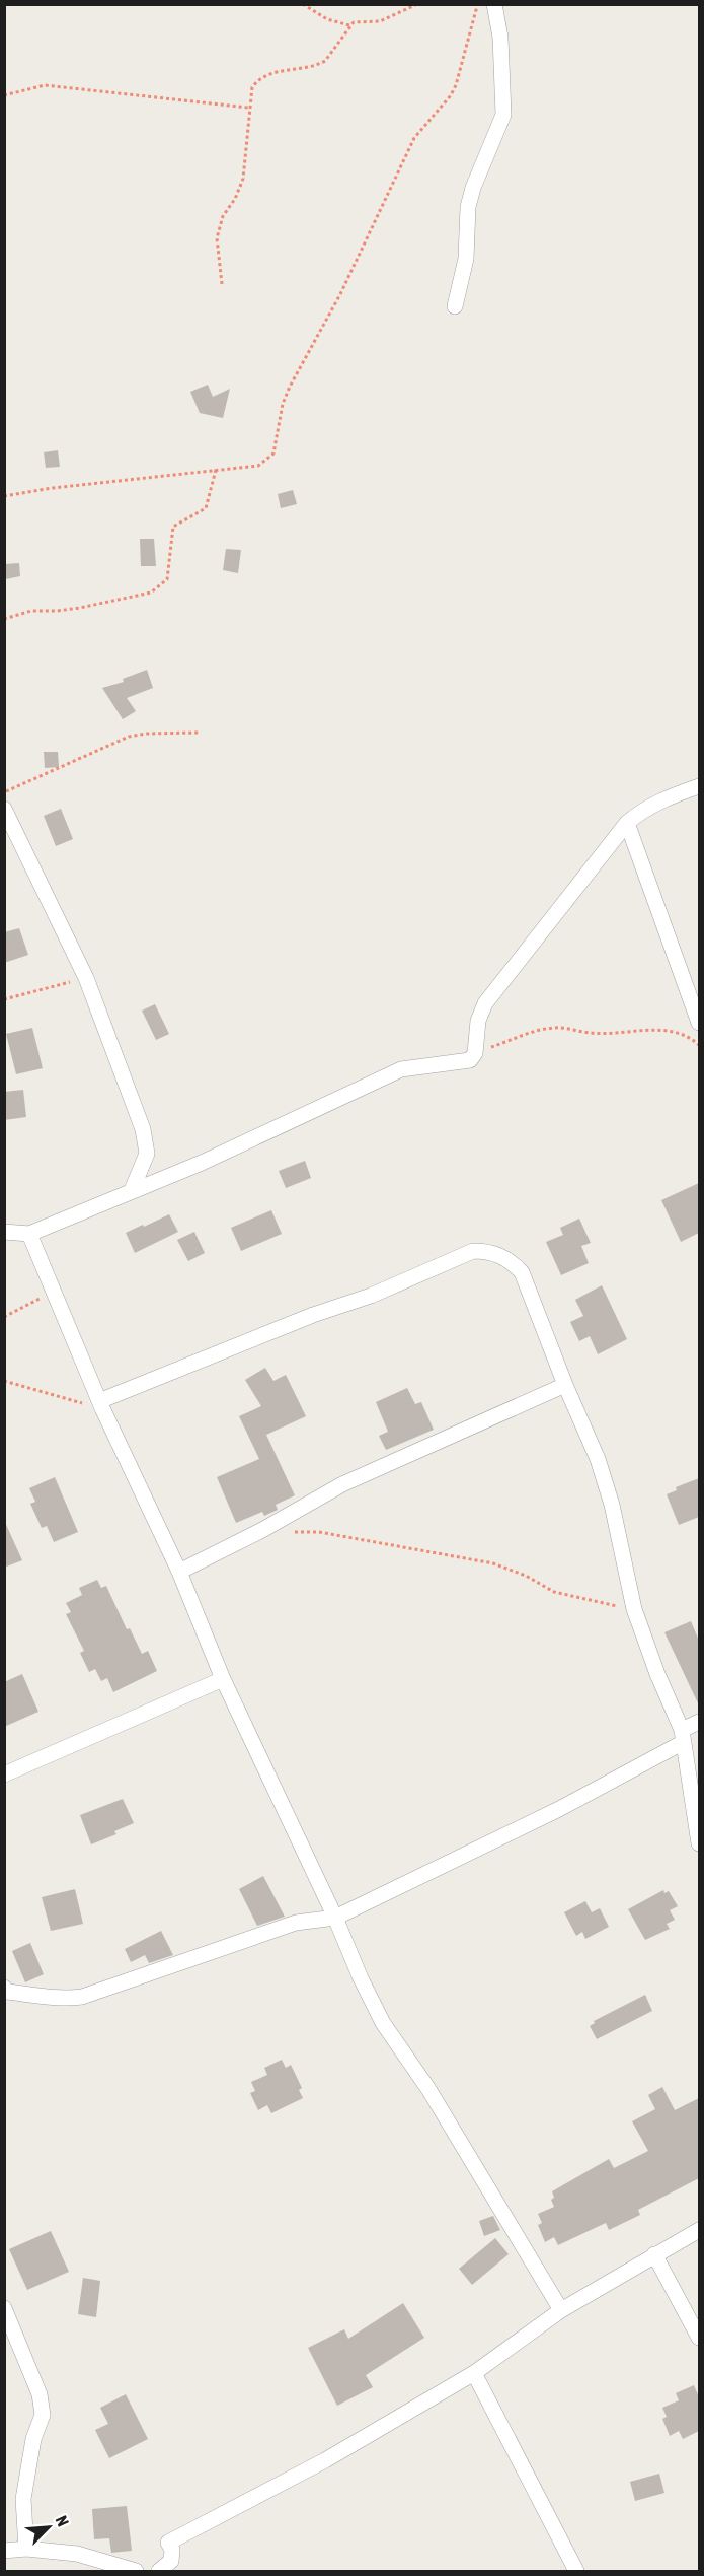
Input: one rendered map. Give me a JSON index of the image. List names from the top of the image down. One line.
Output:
{"north":"top right"}
